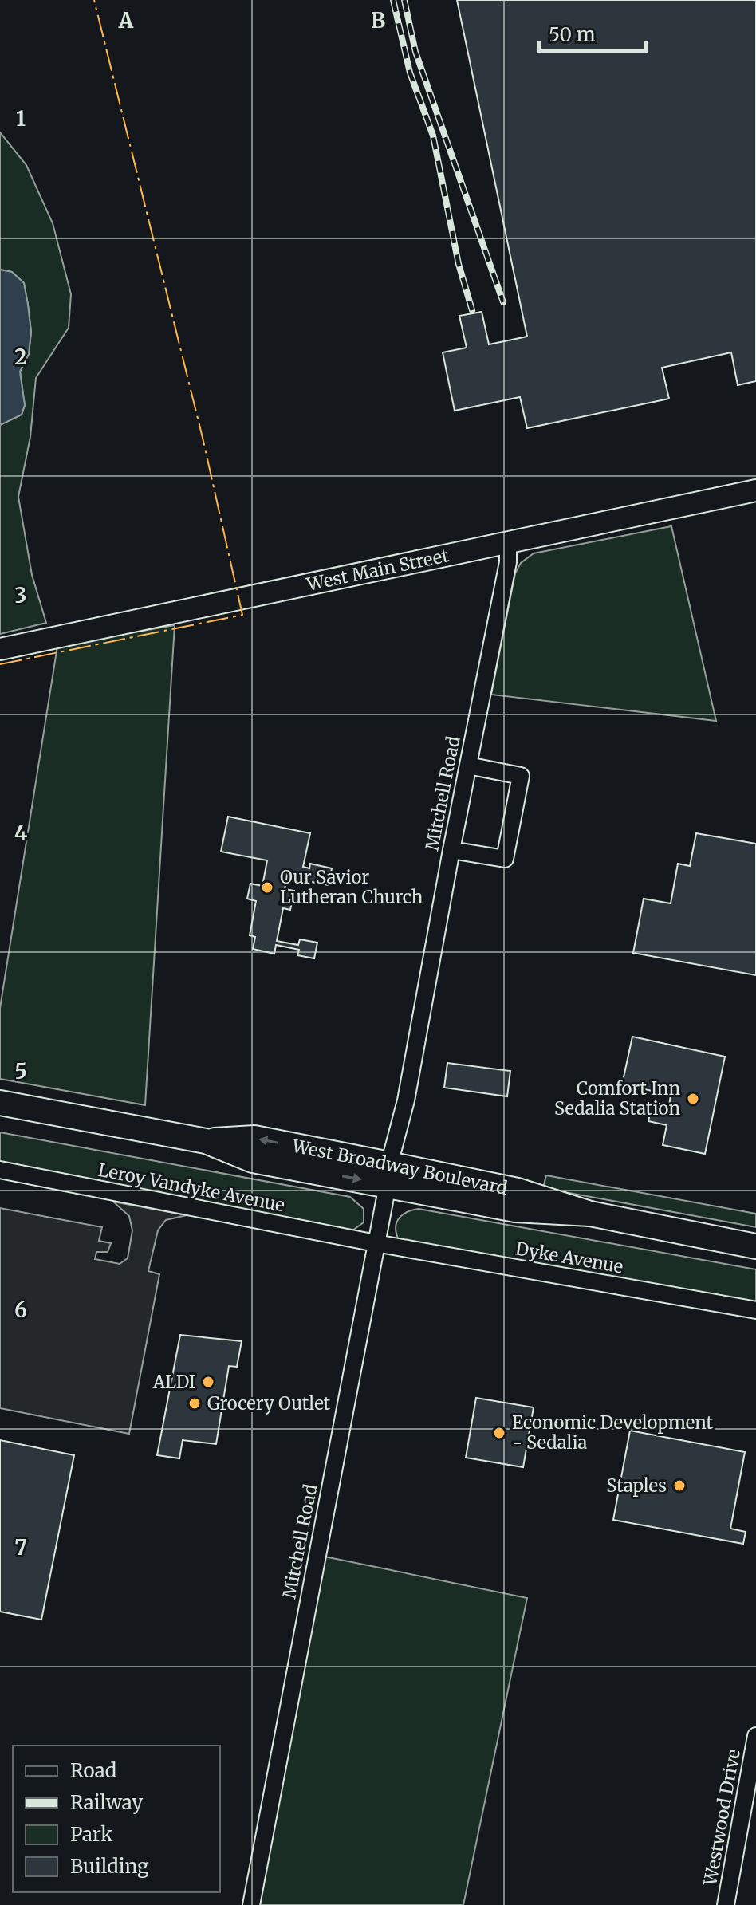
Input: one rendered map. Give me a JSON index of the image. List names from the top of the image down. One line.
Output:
{"streets":{"highway":["West Broadway Boulevard"],"main road":["West Main Street"],"street":["Mitchell Road","Leroy Vandyke Avenue","Dyke Avenue","Westwood Drive"]},"crossings":[["West Main Street","Mitchell Road"],["Mitchell Road","West Broadway Boulevard"],["Mitchell Road","Leroy Vandyke Avenue"],["Mitchell Road","Dyke Avenue"],["Leroy Vandyke Avenue","Dyke Avenue"]],"places":["Our Savior Lutheran Church","Comfort Inn Sedalia Station","ALDI","Grocery Outlet","Economic Development - Sedalia","Staples"],"legend":["Road","Railway","Park","Building"],"scale_bar":"50 m","grid":{"columns":["A","B"],"rows":["1","2","3","4","5","6","7"]}}
